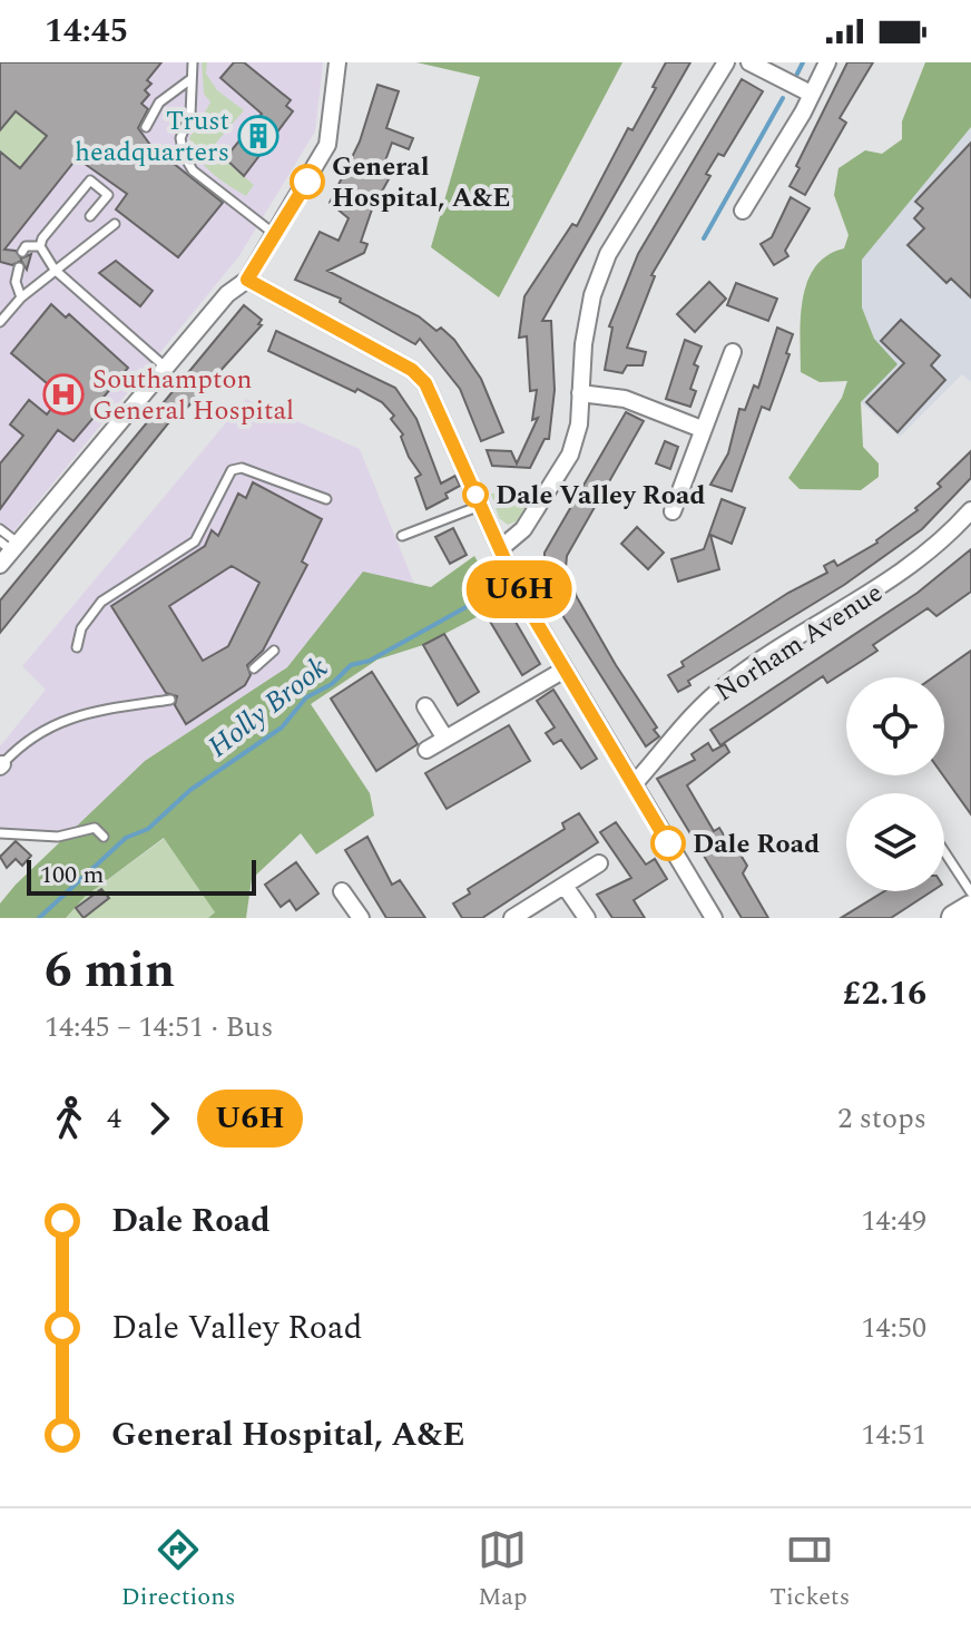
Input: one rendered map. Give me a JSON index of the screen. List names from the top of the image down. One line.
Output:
{"streets":{"street":["Norham Avenue"]},"water":["Holly Brook"],"places":{"building":["Trust headquarters"],"other":["General Hospital, A&E","Dale Valley Road","Dale Road"],"hospital":["Southampton General Hospital"]},"lines":["bus line U6H"],"scale_bar":"100 m","page":{"status":"14:45","on_map":"U6H","scale":"100 m","heading":["6 min","14:45 – 14:51 · Bus","£2.16"],"legs":["4","U6H","2 stops"],"list":[{"name":"Dale Road","value":"14:49"},{"name":"Dale Valley Road","value":"14:50"},{"name":"General Hospital, A&E","value":"14:51"}],"tabs":["Directions","Map","Tickets"]}}
